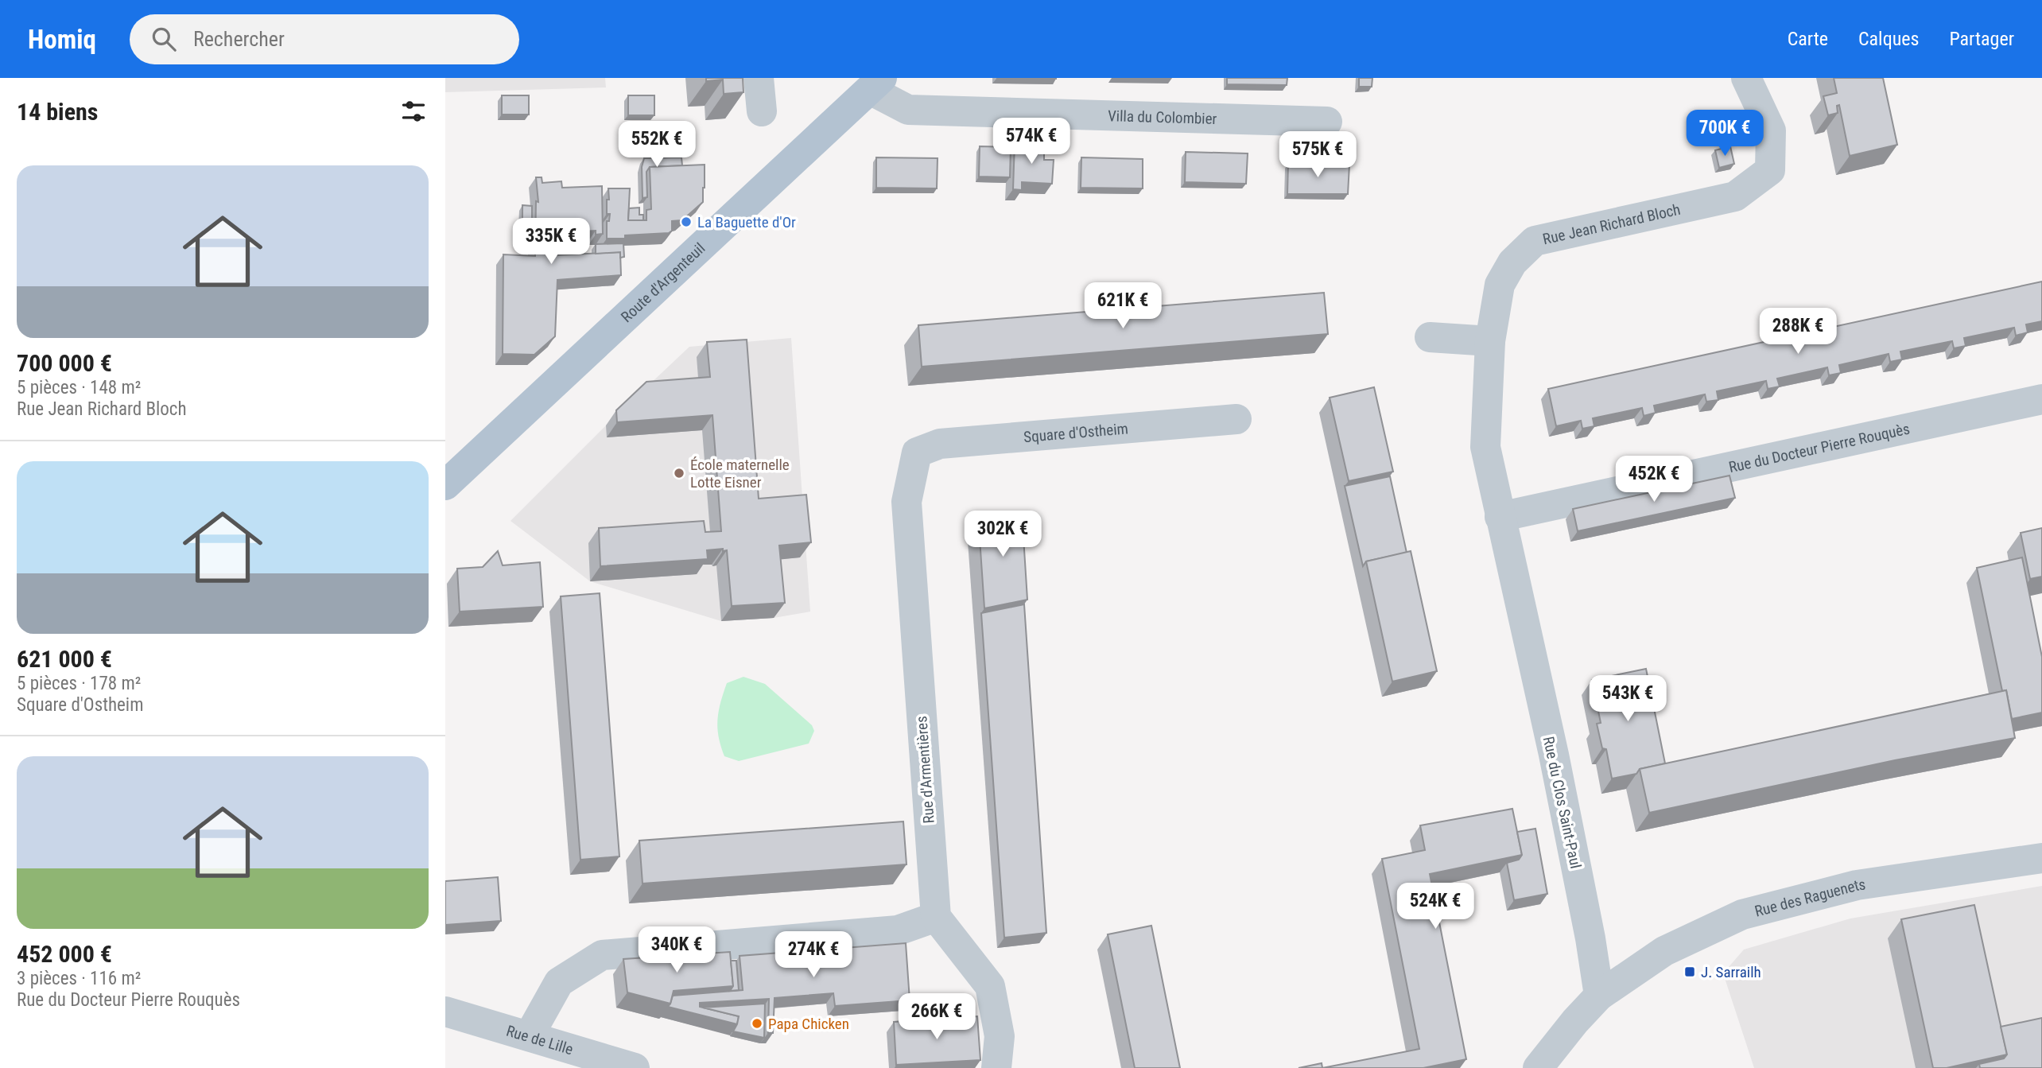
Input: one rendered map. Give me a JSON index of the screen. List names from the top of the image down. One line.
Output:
{"streets":{"main road":["Route d'Argenteuil"],"street":["Villa du Colombier","Rue Jean Richard Bloch","Square d'Ostheim","Rue du Docteur Pierre Rouquès","Rue d'Armentières","Rue du Clos Saint-Paul","Rue des Raguenets","Rue de Lille"]},"crossings":[["Villa du Colombier","Route d'Argenteuil"],["Rue Jean Richard Bloch","Rue du Docteur Pierre Rouquès"],["Rue Jean Richard Bloch","Rue du Clos Saint-Paul"],["Square d'Ostheim","Rue d'Armentières"],["Rue du Docteur Pierre Rouquès","Rue du Clos Saint-Paul"],["Rue du Clos Saint-Paul","Rue des Raguenets"]],"places":{"other":["La Baguette d'Or","École maternelle Lotte Eisner","Papa Chicken"],"transit":["J. Sarrailh"]},"page":{"header":"Homiq","search":"Rechercher","nav":["Carte","Calques","Partager"],"heading":"14 biens","price":["700K €","574K €","552K €","575K €","335K €","621K €","288K €","452K €","302K €","543K €","524K €","340K €","274K €","266K €"],"list":[{"name":"700 000 €","note":"5 pièces · 148 m² · Rue Jean Richard Bloch"},{"name":"621 000 €","note":"5 pièces · 178 m² · Square d'Ostheim"},{"name":"452 000 €","note":"3 pièces · 116 m² · Rue du Docteur Pierre Rouquès"}]}}
